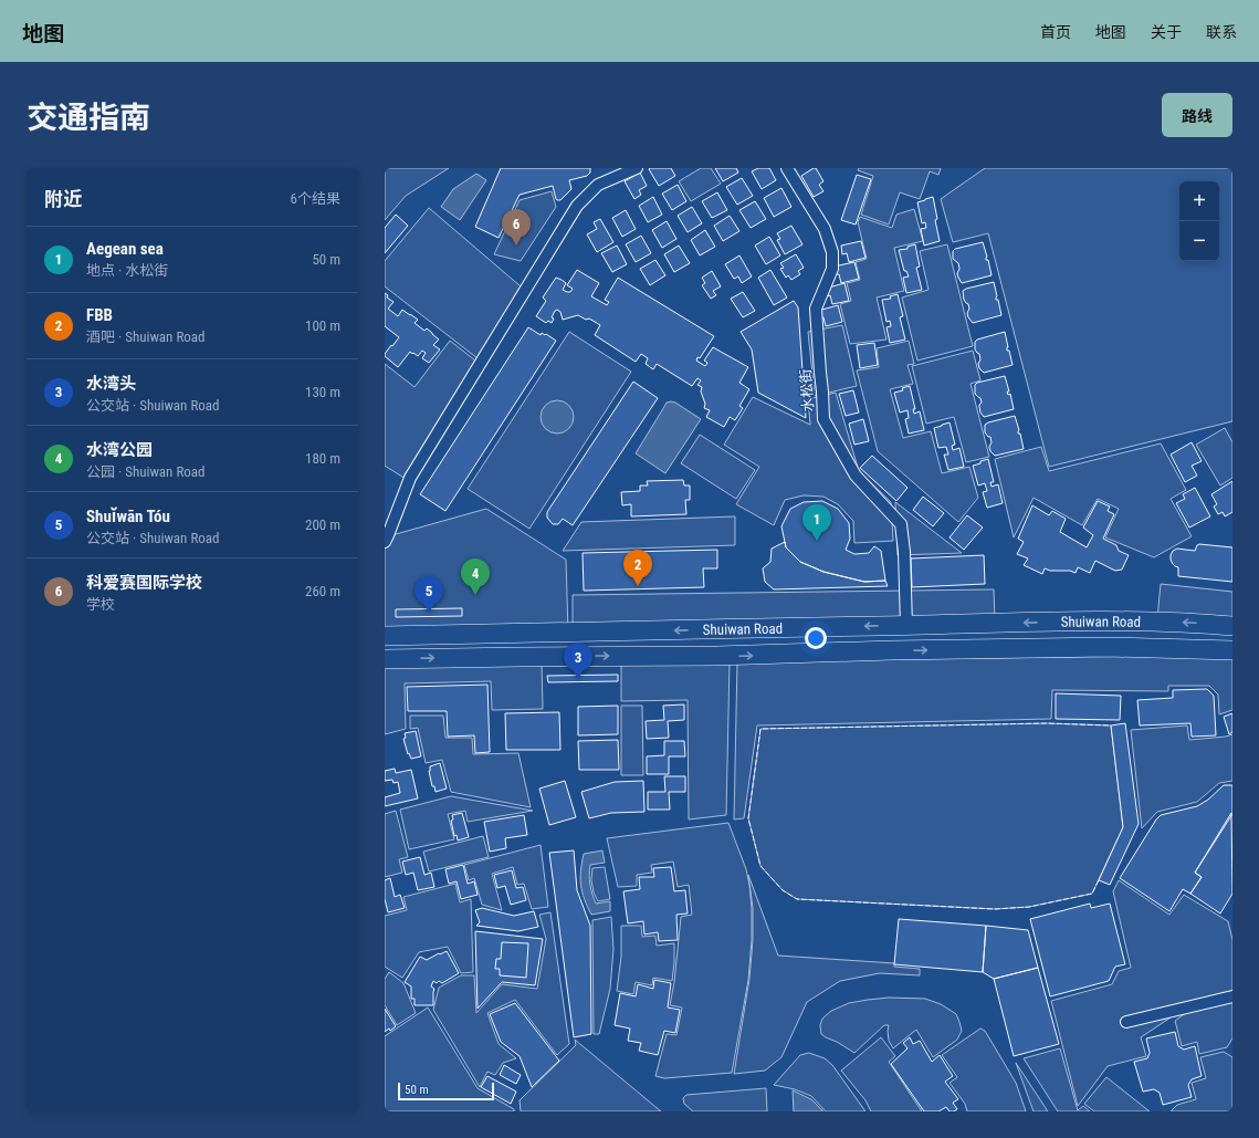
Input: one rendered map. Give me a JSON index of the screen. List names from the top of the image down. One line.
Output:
{"streets":{"main road":["Shuiwan Road"],"street":["水松街"]},"crossings":[["水松街","Shuiwan Road"]],"scale_bar":"50 m","page":{"header":"地图","nav":["首页","地图","关于","联系"],"title":"交通指南","buttons":"路线","heading":["附近","6个结果"],"map_buttons":["+","−"],"pins":["6","1","2","4","5","3"],"list":[{"mark":"1","name":"Aegean sea","note":"地点 · 水松街","value":"50 m"},{"mark":"2","name":"FBB","note":"酒吧 · Shuiwan Road","value":"100 m"},{"mark":"3","name":"水湾头","note":"公交站 · Shuiwan Road","value":"130 m"},{"mark":"4","name":"水湾公园","note":"公园 · Shuiwan Road","value":"180 m"},{"mark":"5","name":"Shuǐwān Tóu","note":"公交站 · Shuiwan Road","value":"200 m"},{"mark":"6","name":"科爱赛国际学校","note":"学校","value":"260 m"}],"scale":"50 m"}}
